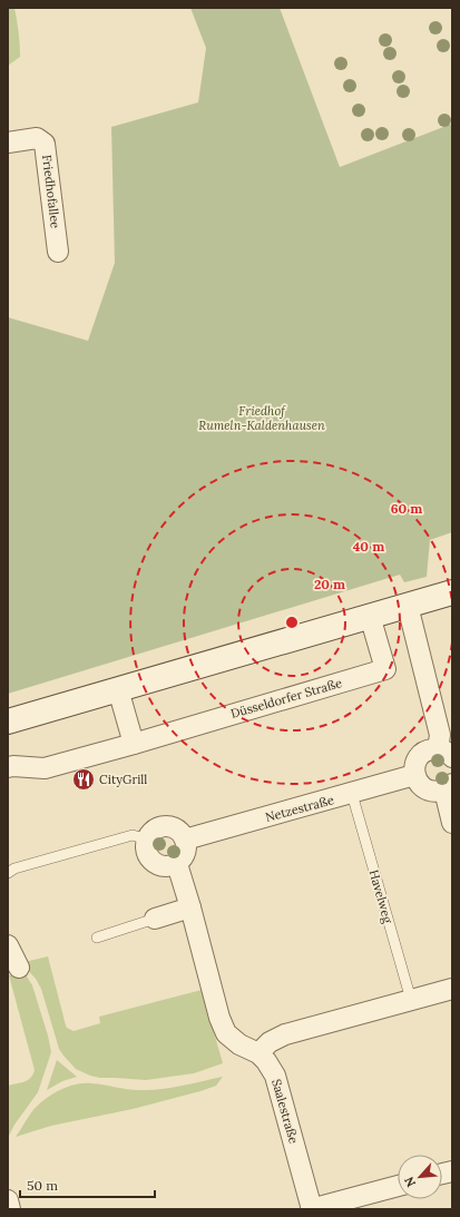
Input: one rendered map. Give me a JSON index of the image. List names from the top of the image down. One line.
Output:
{"streets":{"street":["Friedhofallee","Düsseldorfer Straße","Netzestraße","Saalestraße"],"lane":["Havelweg"]},"crossings":[["Netzestraße","Havelweg"],["Netzestraße","Saalestraße"]],"parks":["Friedhof Rumeln-Kaldenhausen"],"places":{"restaurant":["CityGrill"]},"scale_bar":"50 m","north":"bottom left","rings":["60 m","40 m","20 m"]}
